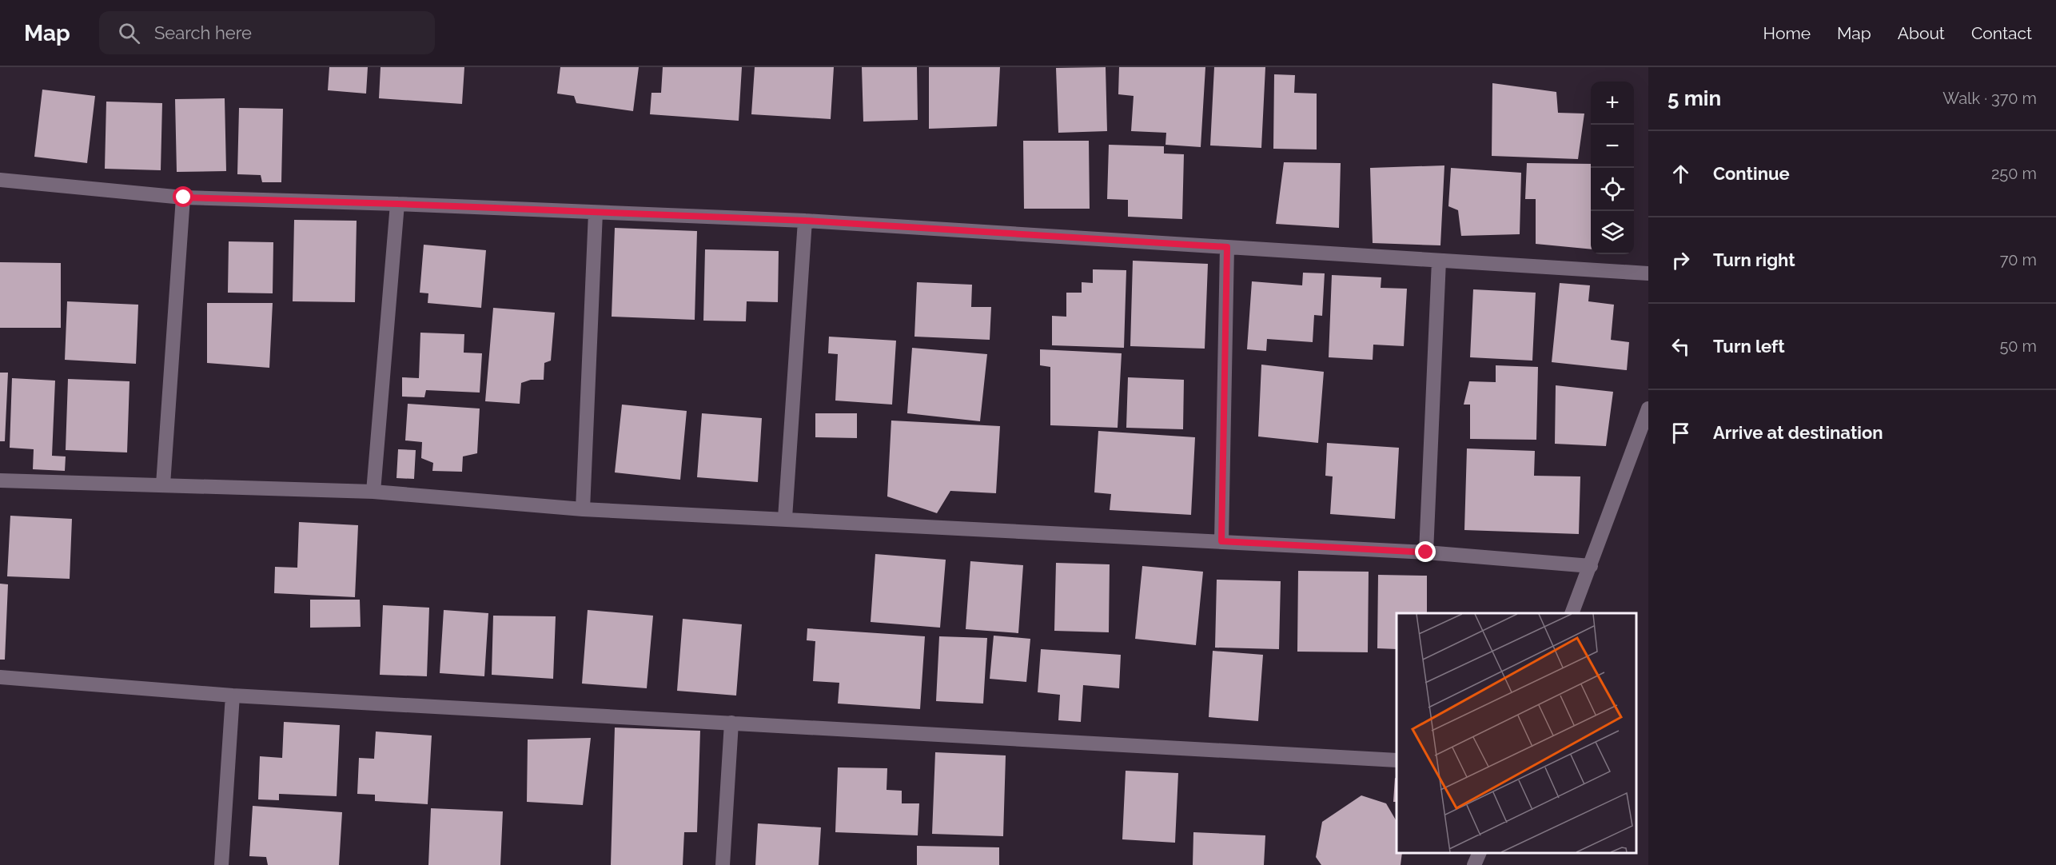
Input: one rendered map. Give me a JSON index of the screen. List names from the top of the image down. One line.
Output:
{"page":{"header":"Map","search":"Search here","nav":["Home","Map","About","Contact"],"heading":["5 min","Walk · 370 m"],"map_buttons":["+","−"],"list":[["Continue","250 m"],["Turn right","70 m"],["Turn left","50 m"],"Arrive at destination"]}}
